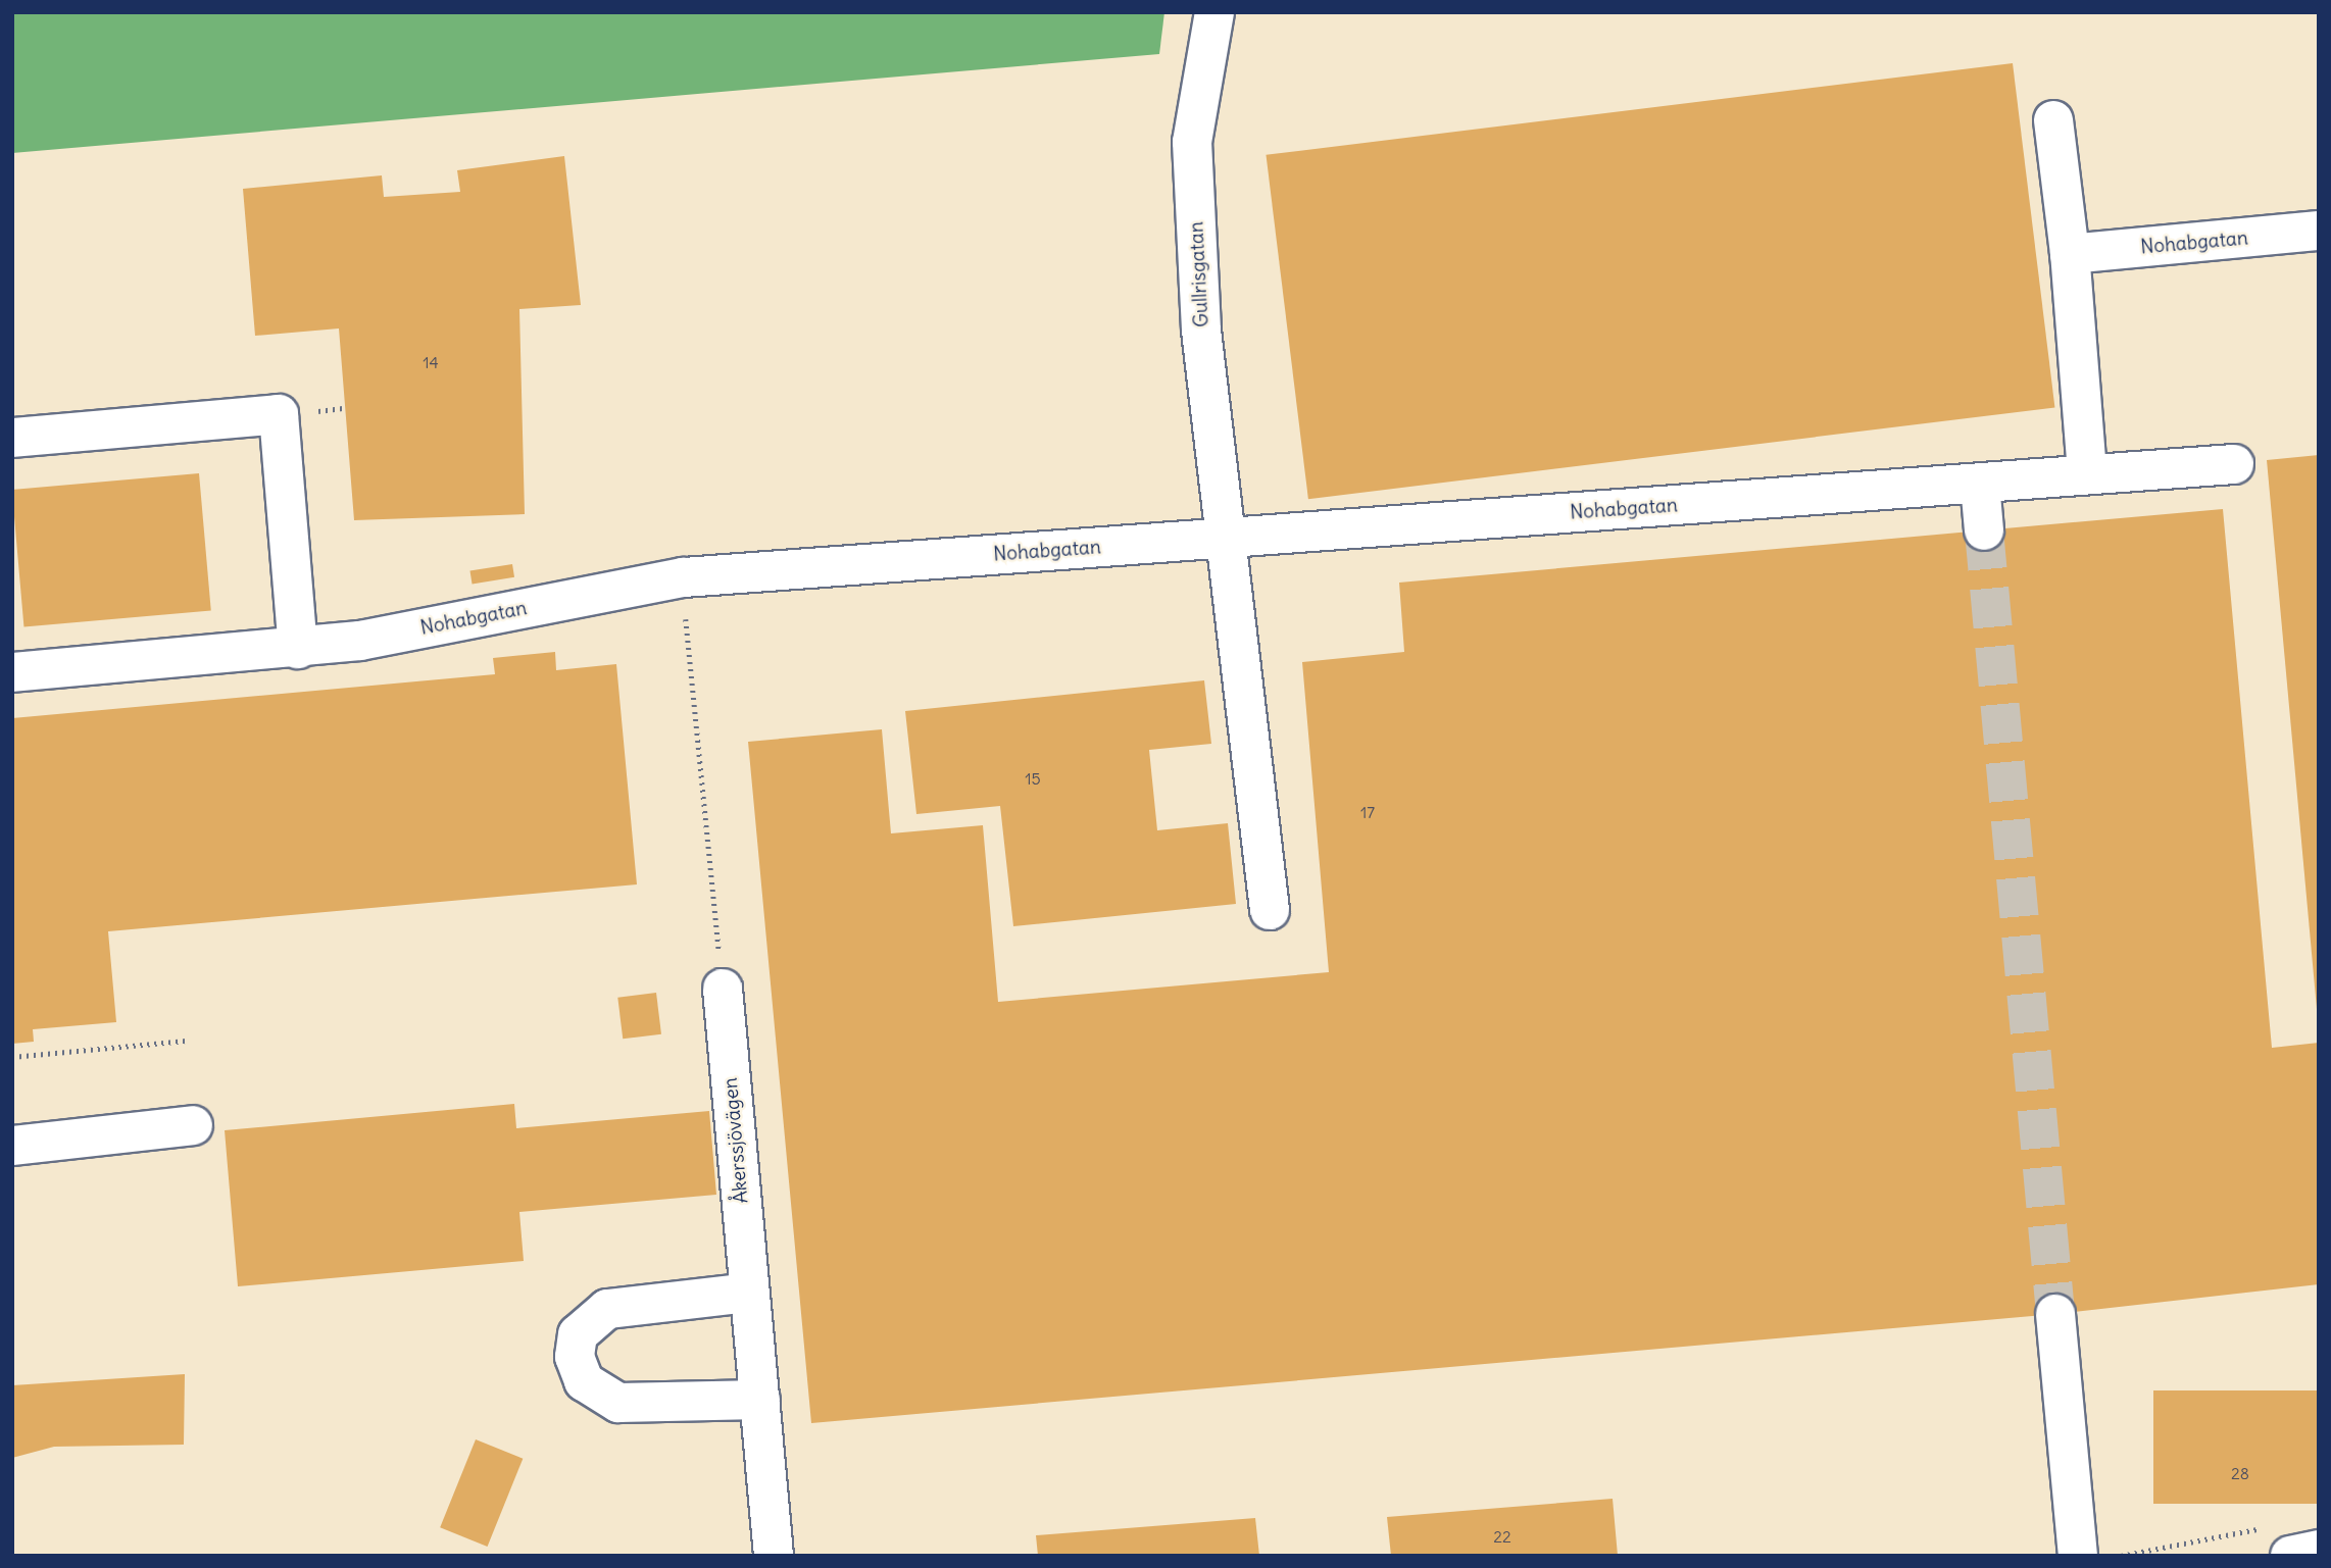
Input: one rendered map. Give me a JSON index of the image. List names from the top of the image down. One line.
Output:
{"streets":{"street":["Nohabgatan","Gullrisgatan","Åkerssjövägen"]},"crossings":[["Nohabgatan","Gullrisgatan"]],"house_numbers":["14","15","17","28","22"]}
